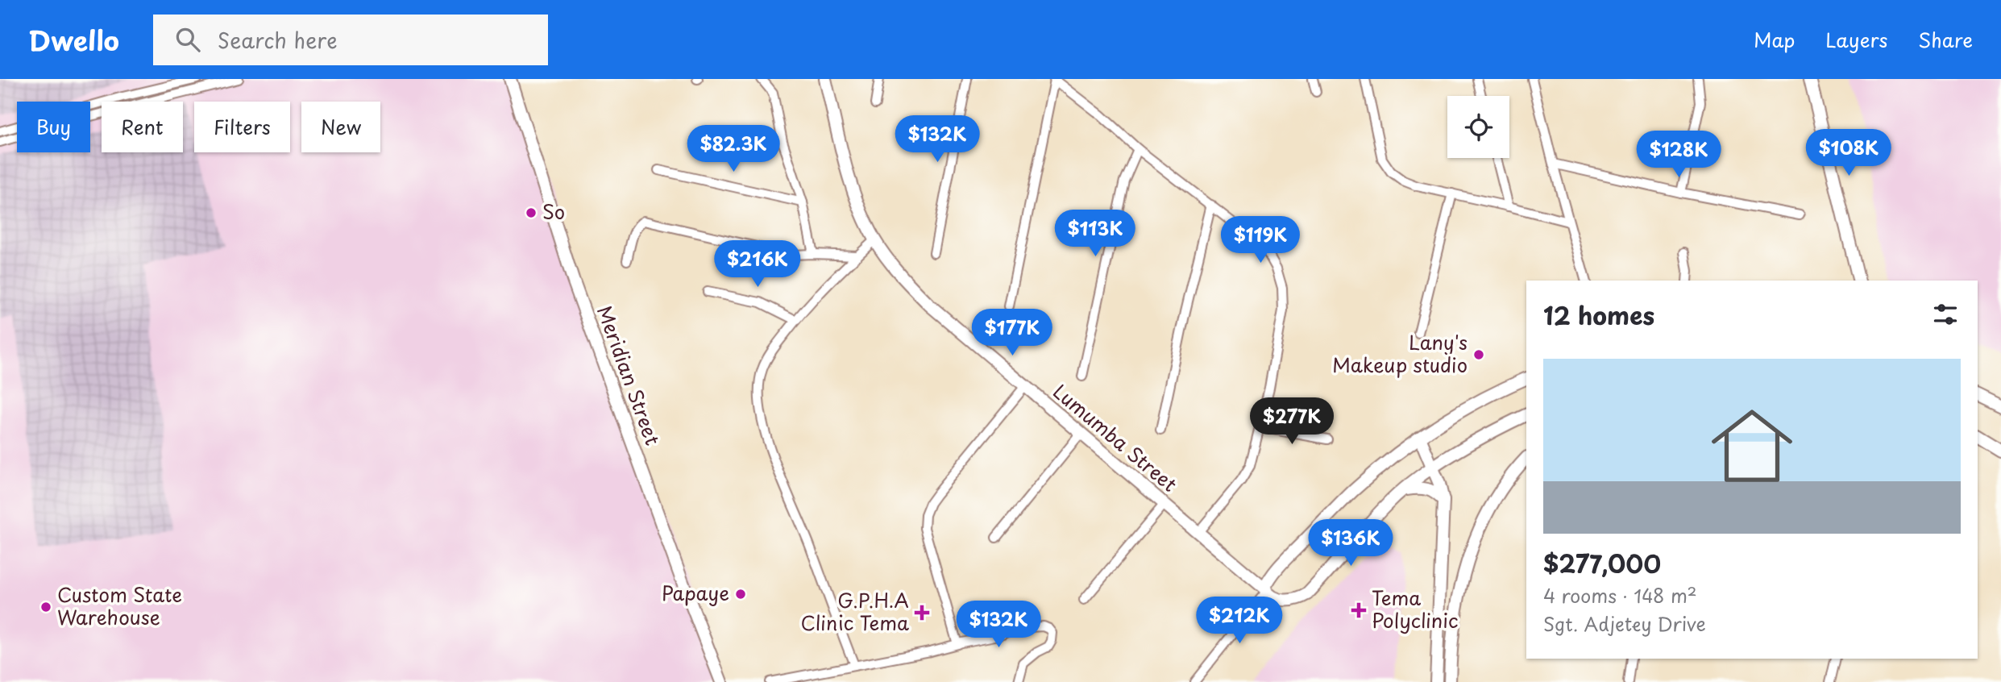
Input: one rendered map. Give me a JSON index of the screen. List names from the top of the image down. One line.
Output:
{"streets":{"main road":["Meridian Street","Lumumba Street"]},"places":{"other":["So","Lany's Makeup studio","Papaye","Custom State Warehouse"],"health":["Tema Polyclinic","G.P.H.A Clinic Tema"]},"page":{"header":"Dwello","search":"Search here","nav":["Map","Layers","Share"],"chip":["Buy","Rent","Filters","New"],"price":["$132K","$82.3K","$108K","$128K","$113K","$119K","$216K","$177K","$277K","$136K","$212K","$132K"],"heading":"12 homes","list":[{"name":"$277,000","note":"4 rooms · 148 m² · Sgt. Adjetey Drive"}]}}
